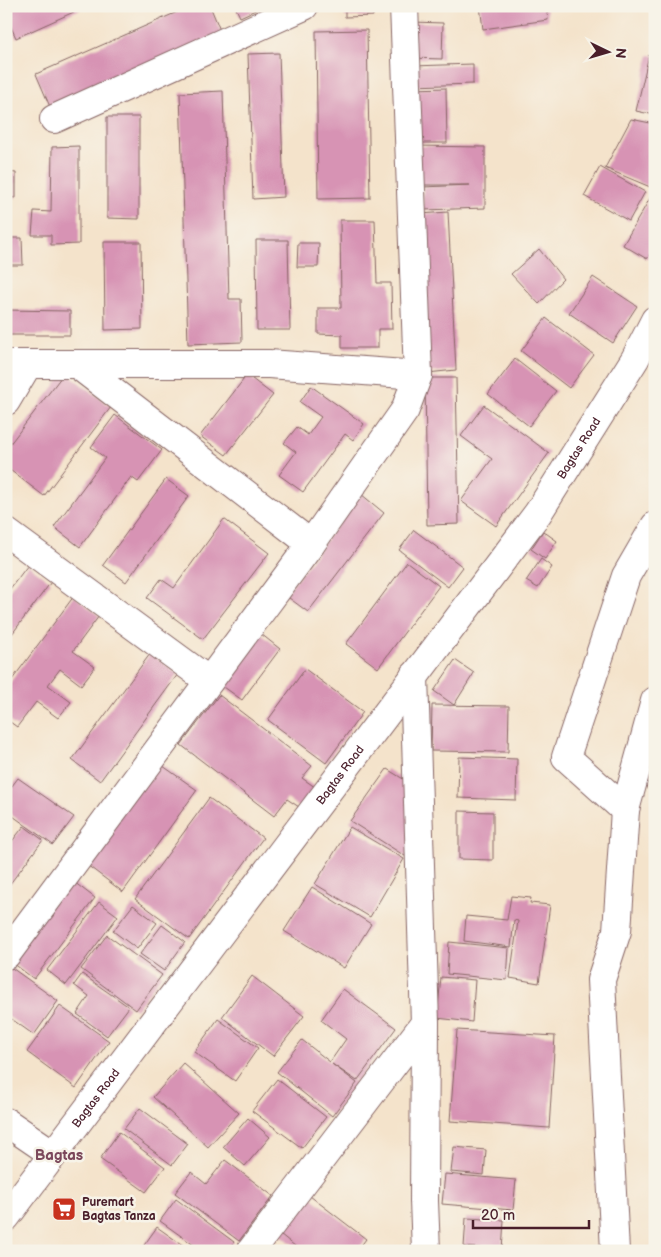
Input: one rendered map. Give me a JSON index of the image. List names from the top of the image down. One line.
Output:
{"streets":{"street":["Bagtas Road"]},"districts":["Bagtas"],"places":{"supermarket":["Puremart Bagtas Tanza"]},"scale_bar":"20 m","north":"right"}
